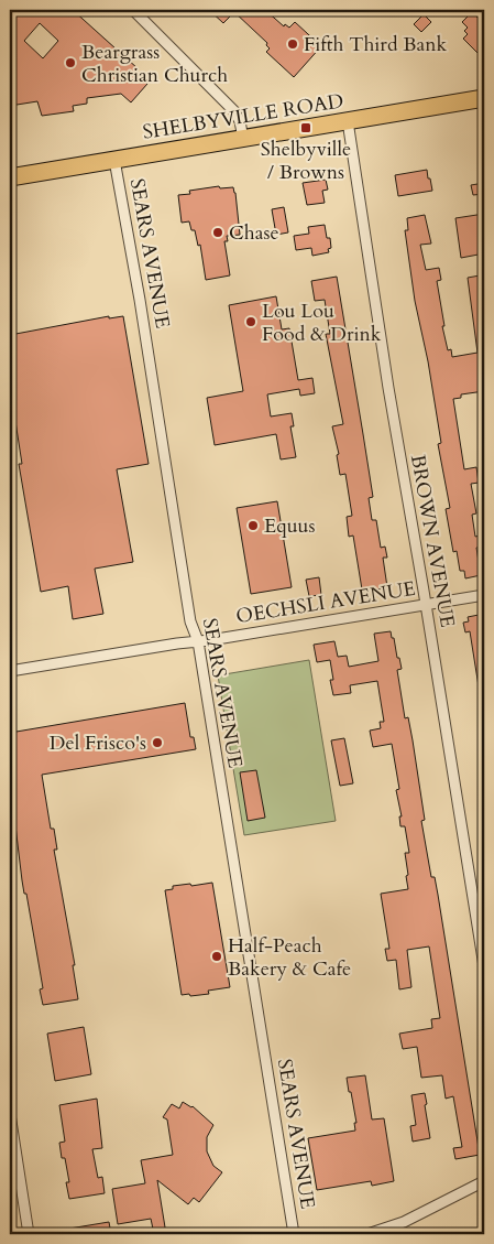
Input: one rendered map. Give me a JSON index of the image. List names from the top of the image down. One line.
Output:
{"streets":{"main road":["SHELBYVILLE ROAD"],"street":["SEARS AVENUE","BROWN AVENUE","OECHSLI AVENUE"]},"crossings":[["SHELBYVILLE ROAD","SEARS AVENUE"],["SHELBYVILLE ROAD","BROWN AVENUE"],["SEARS AVENUE","OECHSLI AVENUE"],["BROWN AVENUE","OECHSLI AVENUE"]],"places":{"other":["Fifth Third Bank","Beargrass Christian Church","Chase","Lou Lou Food & Drink","Equus","Del Frisco's","Half-Peach Bakery & Cafe"],"transit":["Shelbyville / Browns"]}}
